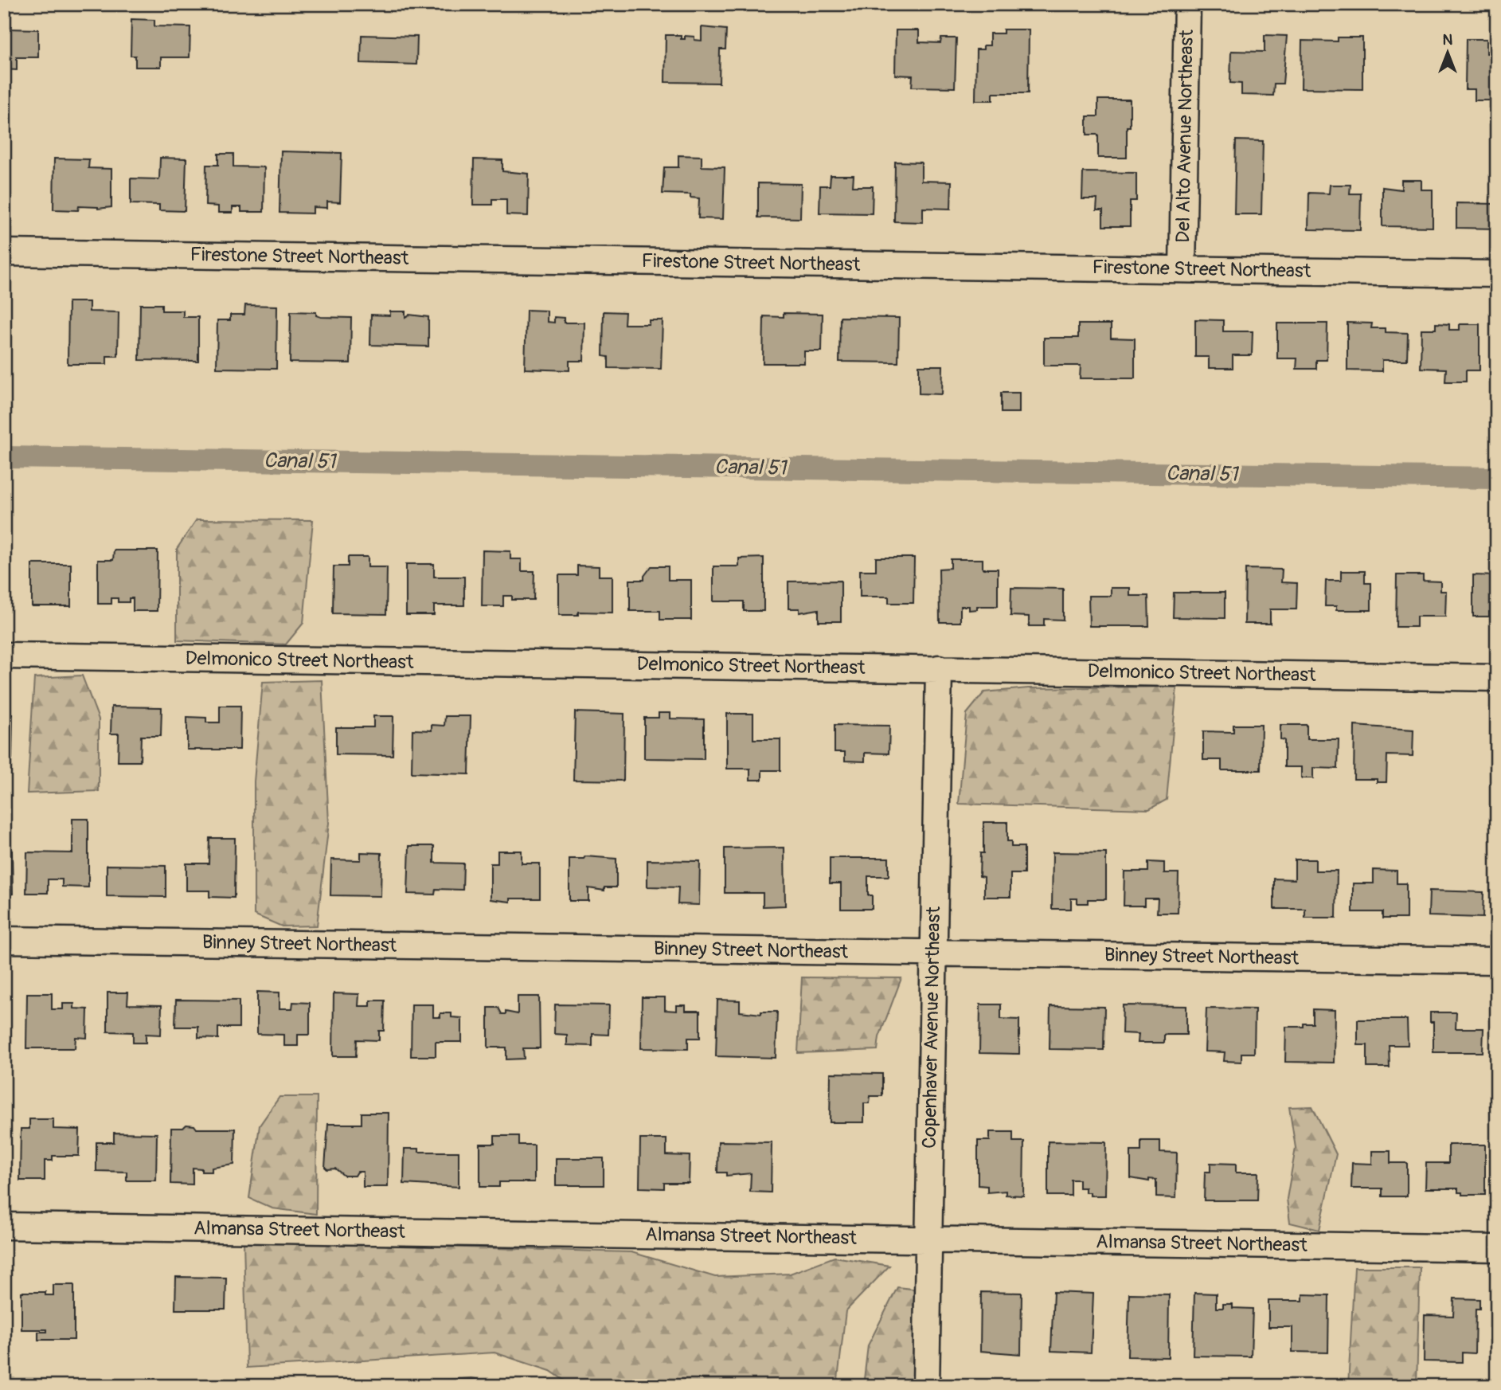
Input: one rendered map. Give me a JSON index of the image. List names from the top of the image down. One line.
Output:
{"streets":{"street":["Del Alto Avenue Northeast","Firestone Street Northeast","Delmonico Street Northeast","Binney Street Northeast","Copenhaver Avenue Northeast","Almansa Street Northeast"]},"crossings":[["Del Alto Avenue Northeast","Firestone Street Northeast"],["Delmonico Street Northeast","Copenhaver Avenue Northeast"],["Binney Street Northeast","Copenhaver Avenue Northeast"],["Copenhaver Avenue Northeast","Almansa Street Northeast"]],"water":["Canal 51"],"north":"top"}
